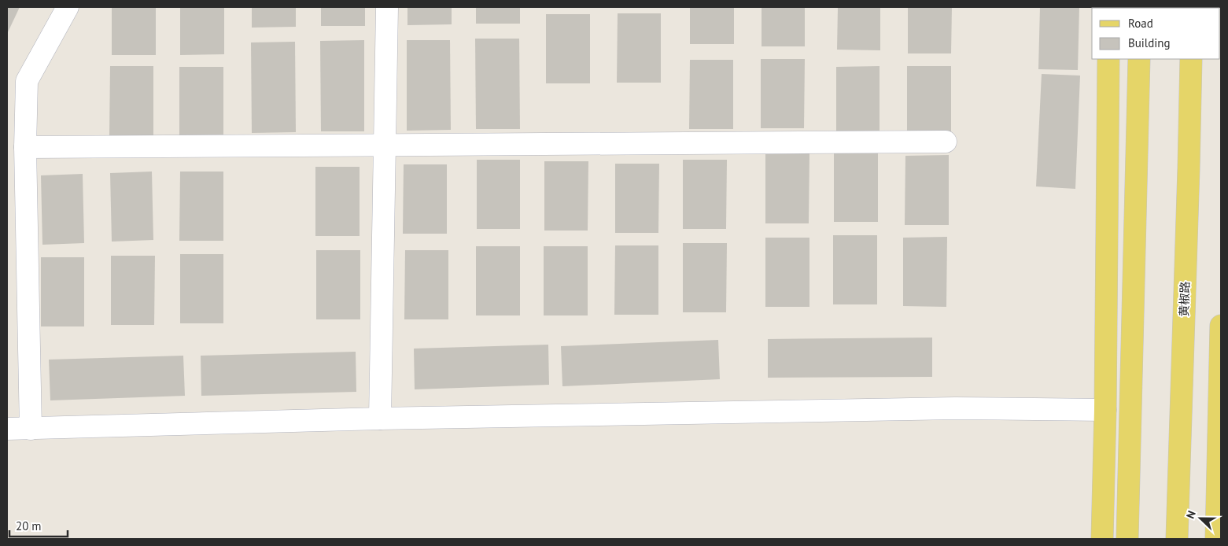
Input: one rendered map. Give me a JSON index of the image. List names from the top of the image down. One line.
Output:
{"streets":{"main road":["黄椒路"]},"legend":["Road","Building"],"scale_bar":"20 m","north":"left"}
